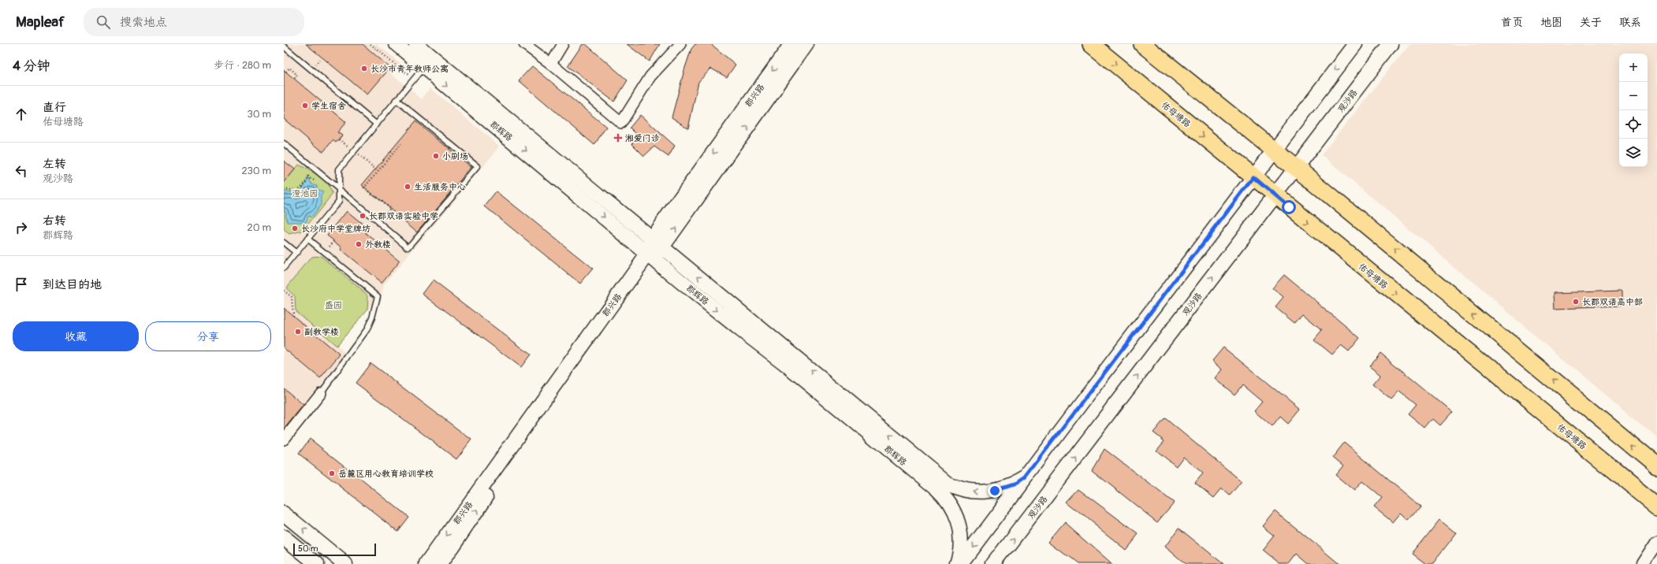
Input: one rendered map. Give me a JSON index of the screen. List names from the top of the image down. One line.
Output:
{"streets":{"main road":["郡兴路","观沙路","佑母塘路","郡辉路"]},"crossings":[["郡兴路","郡辉路"],["观沙路","佑母塘路"]],"parks":["澄池园","盛园"],"places":{"other":["长沙市青年教师公寓","学生宿舍","小剧场","生活服务中心","长郡双语实验中学","长沙府中学堂牌坊","外教楼","长郡双语高中部","副教学楼","岳麓区用心教育培训学校"],"health":["湘爱门诊"]},"scale_bar":"50 m","page":{"header":"Mapleaf","search":"搜索地点","nav":["首页","地图","关于","联系"],"heading":["4 分钟","步行 · 280 m"],"map_buttons":["+","−"],"list":[["直行","佑母塘路","30 m"],["左转","观沙路","230 m"],["右转","郡辉路","20 m"],"到达目的地"],"buttons":["收藏","分享"],"scale":"50 m"}}
